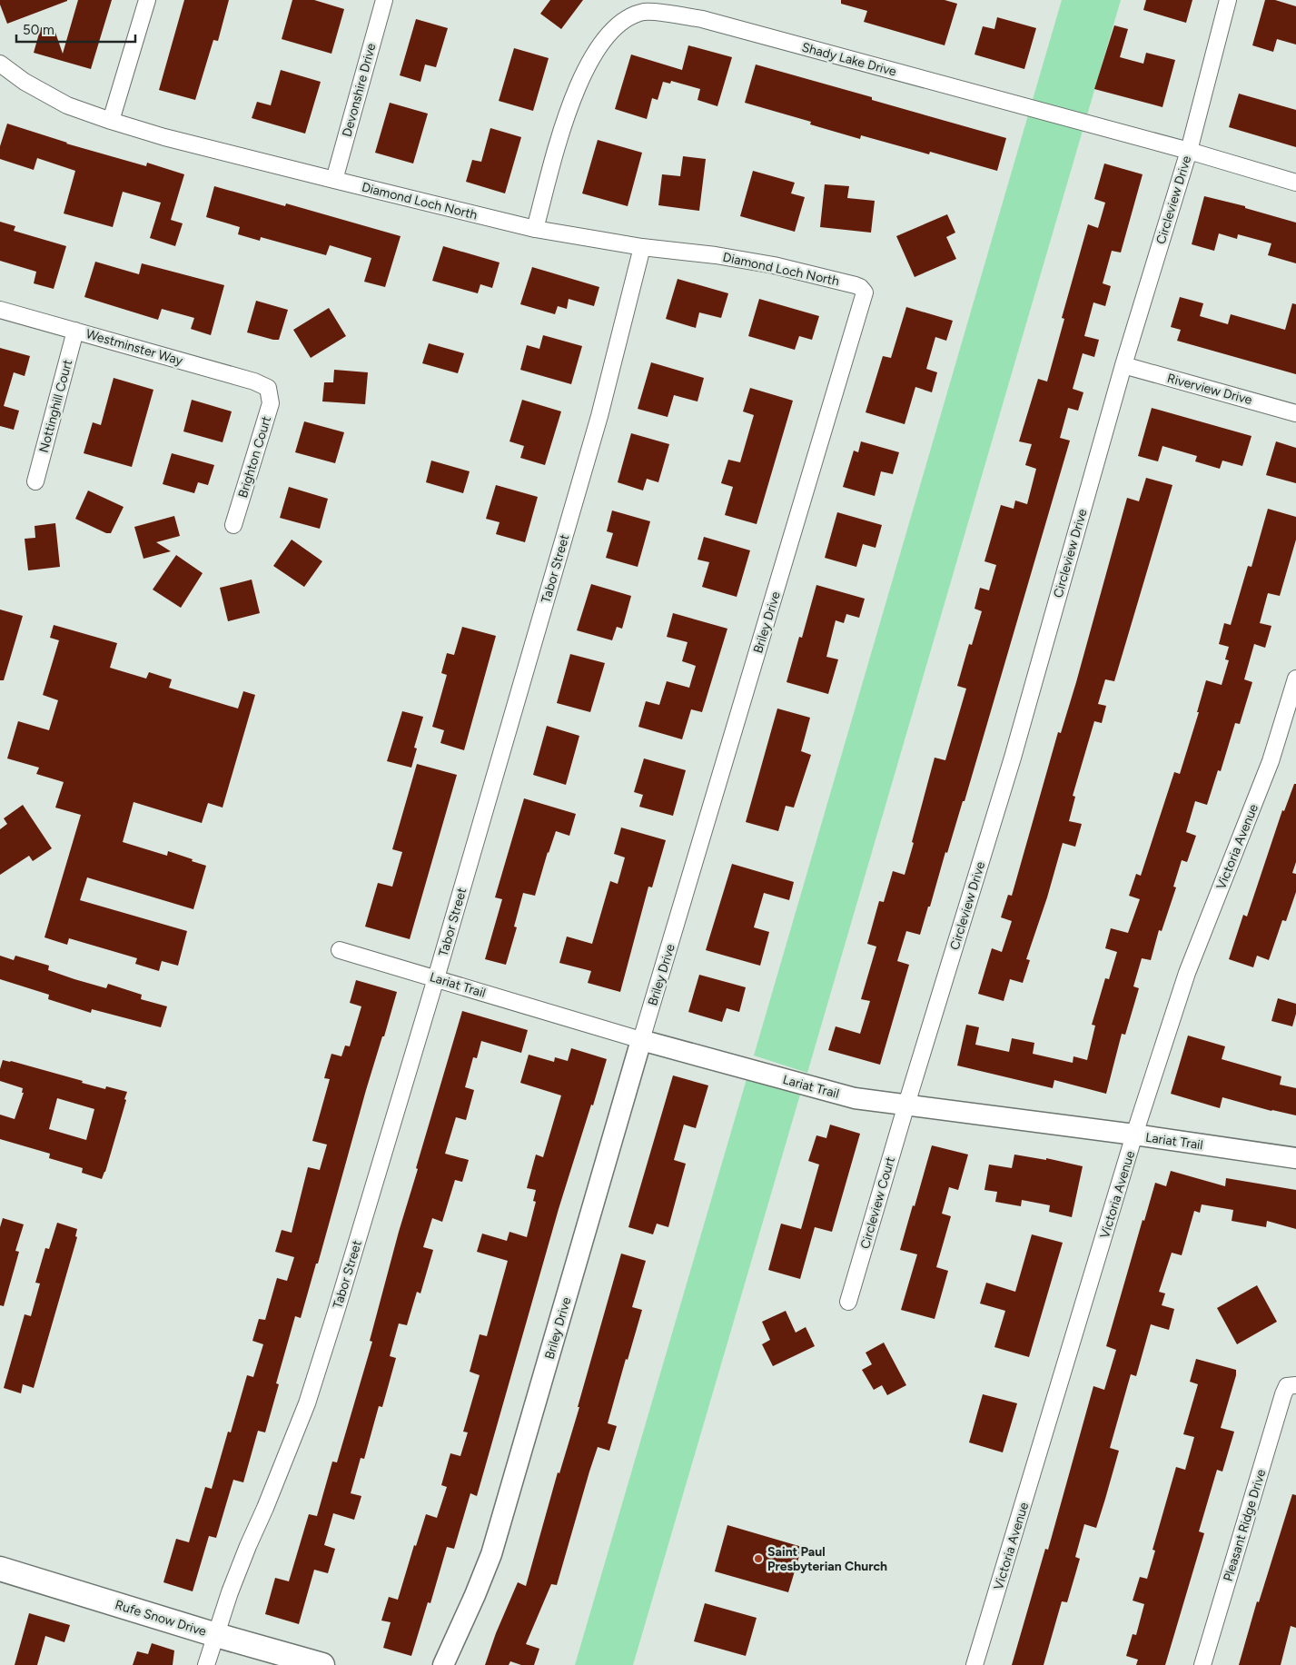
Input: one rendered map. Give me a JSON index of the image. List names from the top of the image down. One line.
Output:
{"streets":{"main road":["Rufe Snow Drive"],"street":["Shady Lake Drive","Devonshire Drive","Circleview Drive","Diamond Loch North","Westminster Way","Riverview Drive","Nottinghill Court","Brighton Court","Tabor Street","Briley Drive","Victoria Avenue","Lariat Trail","Circleview Court","Pleasant Ridge Drive"]},"crossings":[["Shady Lake Drive","Circleview Drive"],["Shady Lake Drive","Diamond Loch North"],["Devonshire Drive","Diamond Loch North"],["Circleview Drive","Riverview Drive"],["Circleview Drive","Lariat Trail"],["Circleview Drive","Circleview Court"],["Diamond Loch North","Tabor Street"],["Diamond Loch North","Briley Drive"],["Westminster Way","Nottinghill Court"],["Westminster Way","Brighton Court"],["Tabor Street","Lariat Trail"],["Tabor Street","Rufe Snow Drive"],["Briley Drive","Lariat Trail"],["Victoria Avenue","Lariat Trail"],["Lariat Trail","Circleview Court"]],"places":["Saint Paul Presbyterian Church"],"scale_bar":"50 m"}
